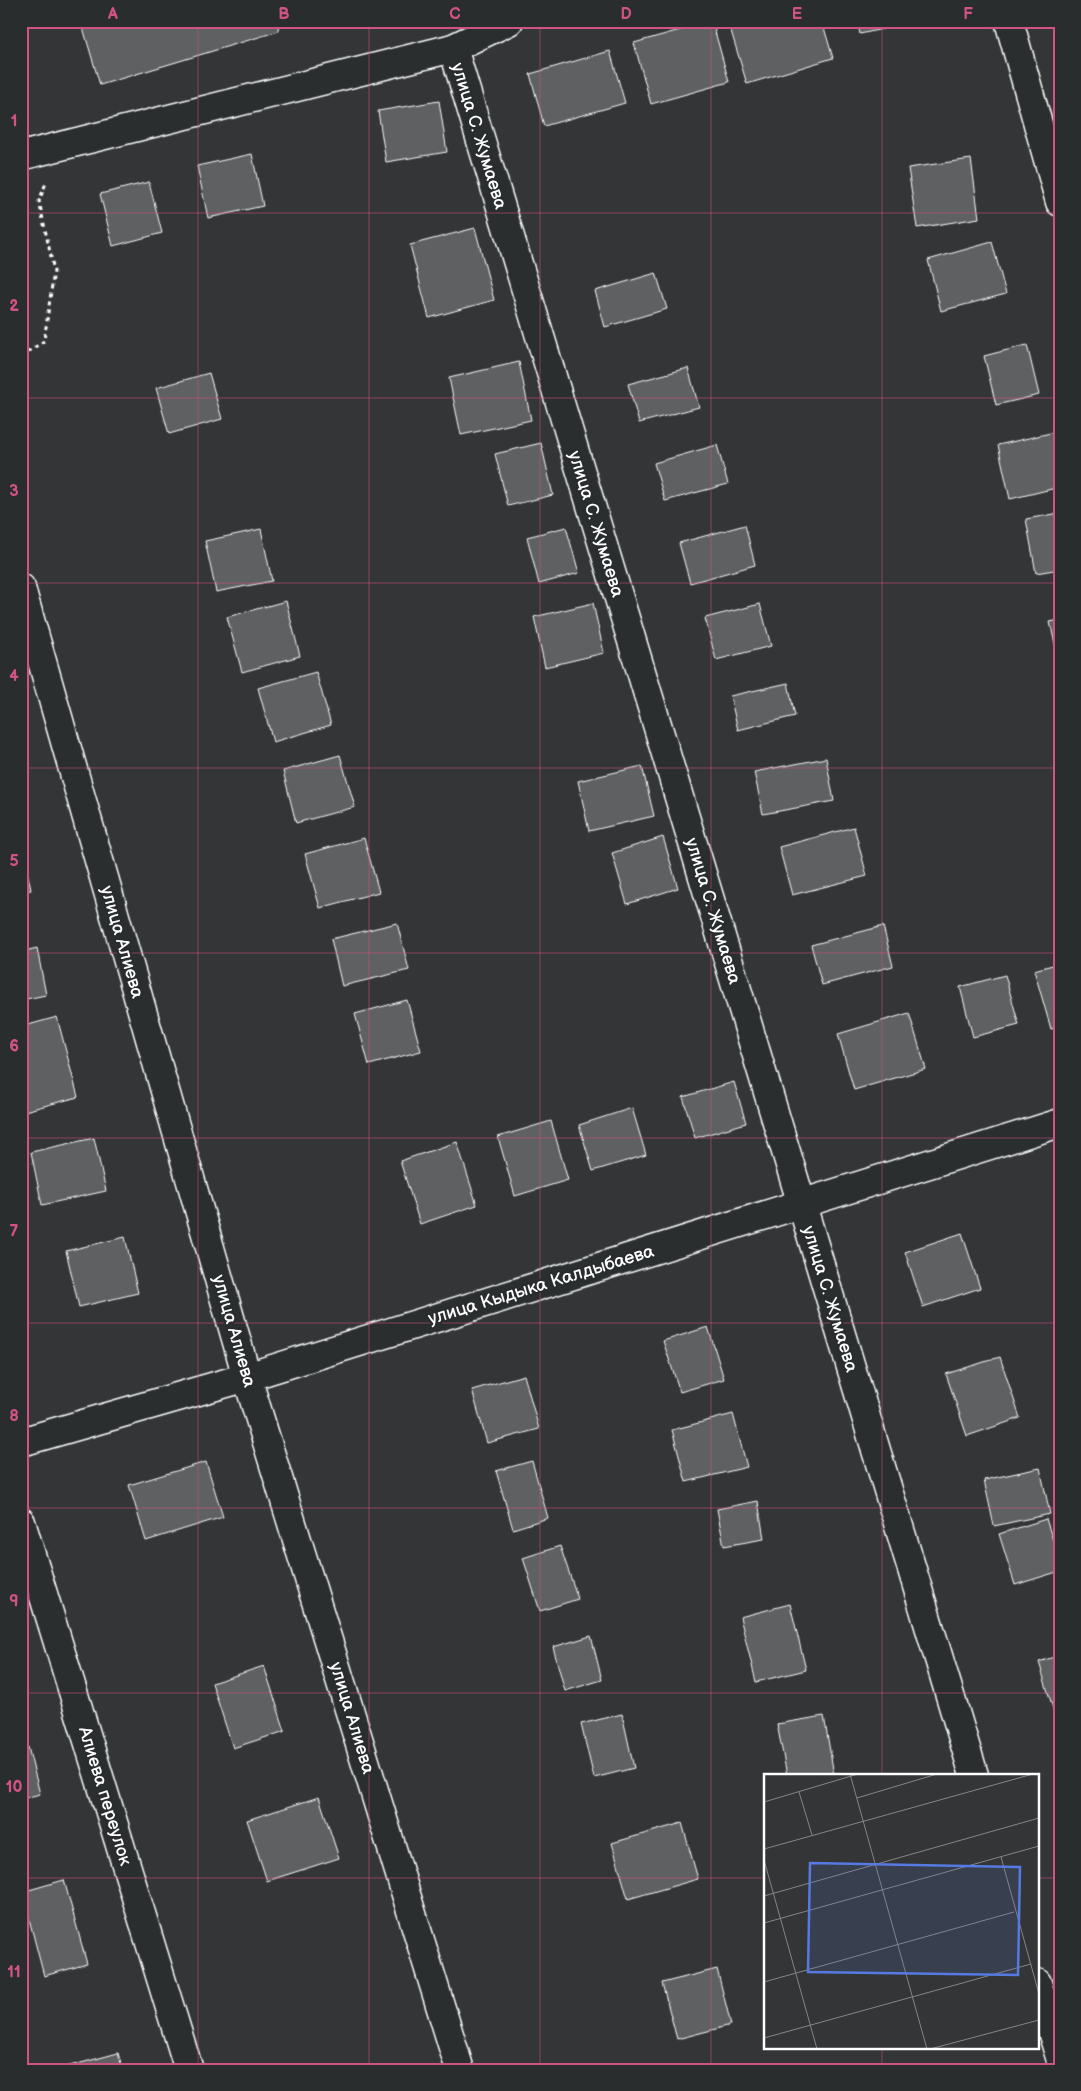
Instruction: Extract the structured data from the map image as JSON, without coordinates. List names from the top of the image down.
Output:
{
  "streets": {
    "street": [
      "улица С. Жумаева",
      "улица Алиева",
      "улица Кыдыка Калдыбаева",
      "Алиева переулок"
    ]
  },
  "crossings": [
    ["улица С. Жумаева", "улица Кыдыка Калдыбаева"],
    ["улица Алиева", "улица Кыдыка Калдыбаева"]
  ],
  "grid": {
    "columns": [
      "A",
      "B",
      "C",
      "D",
      "E",
      "F"
    ],
    "rows": [
      "1",
      "2",
      "3",
      "4",
      "5",
      "6",
      "7",
      "8",
      "9",
      "10",
      "11"
    ]
  }
}
